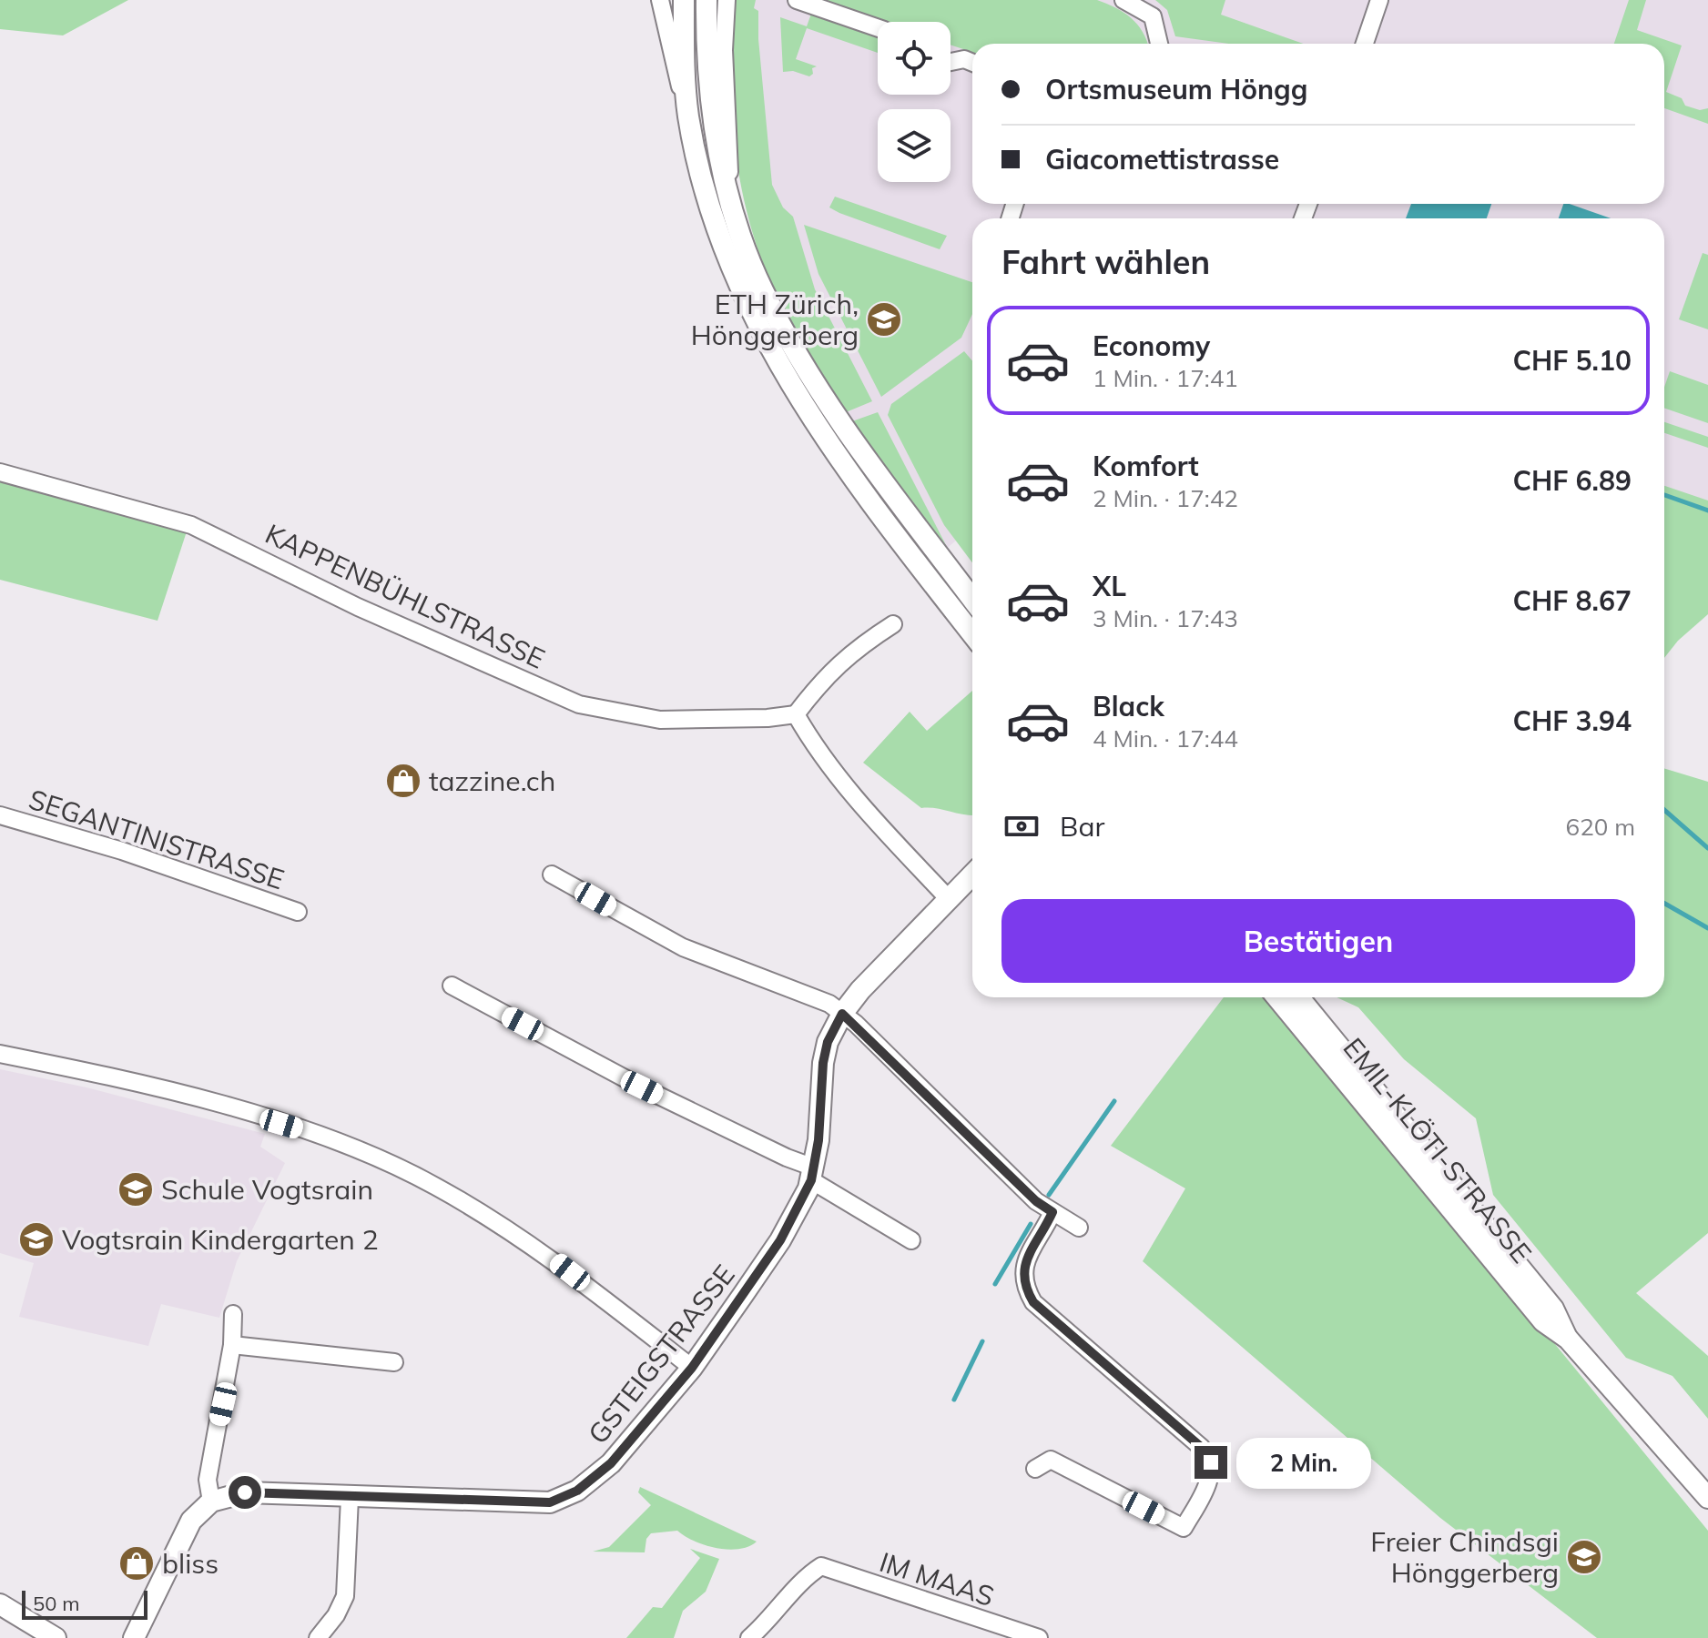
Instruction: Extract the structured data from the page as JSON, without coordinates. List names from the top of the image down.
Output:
{
  "streets": {
    "street": [
      "KAPPENBÜHLSTRASSE",
      "SEGANTINISTRASSE",
      "EMIL-KLÖTI-STRASSE",
      "GSTEIGSTRASSE",
      "IM MAAS"
    ]
  },
  "places": {
    "school or university": [
      "ETH Zürich, Hönggerberg",
      "Schule Vogtsrain",
      "Vogtsrain Kindergarten 2",
      "Freier Chindsgi Hönggerberg"
    ],
    "shop": ["tazzine.ch", "bliss"]
  },
  "scale_bar": "50 m",
  "page": {
    "banner": ["Ortsmuseum Höngg", "Giacomettistrasse"],
    "heading": "Fahrt wählen",
    "list": [
      {
        "name": "Economy",
        "note": "1 Min. · 17:41",
        "value": "CHF 5.10"
      },
      {
        "name": "Komfort",
        "note": "2 Min. · 17:42",
        "value": "CHF 6.89"
      },
      {
        "name": "XL",
        "note": "3 Min. · 17:43",
        "value": "CHF 8.67"
      },
      {
        "name": "Black",
        "note": "4 Min. · 17:44",
        "value": "CHF 3.94"
      }
    ],
    "pay": ["Bar", "620 m"],
    "buttons": "Bestätigen",
    "bubble": "2 Min.",
    "scale": "50 m"
  }
}
